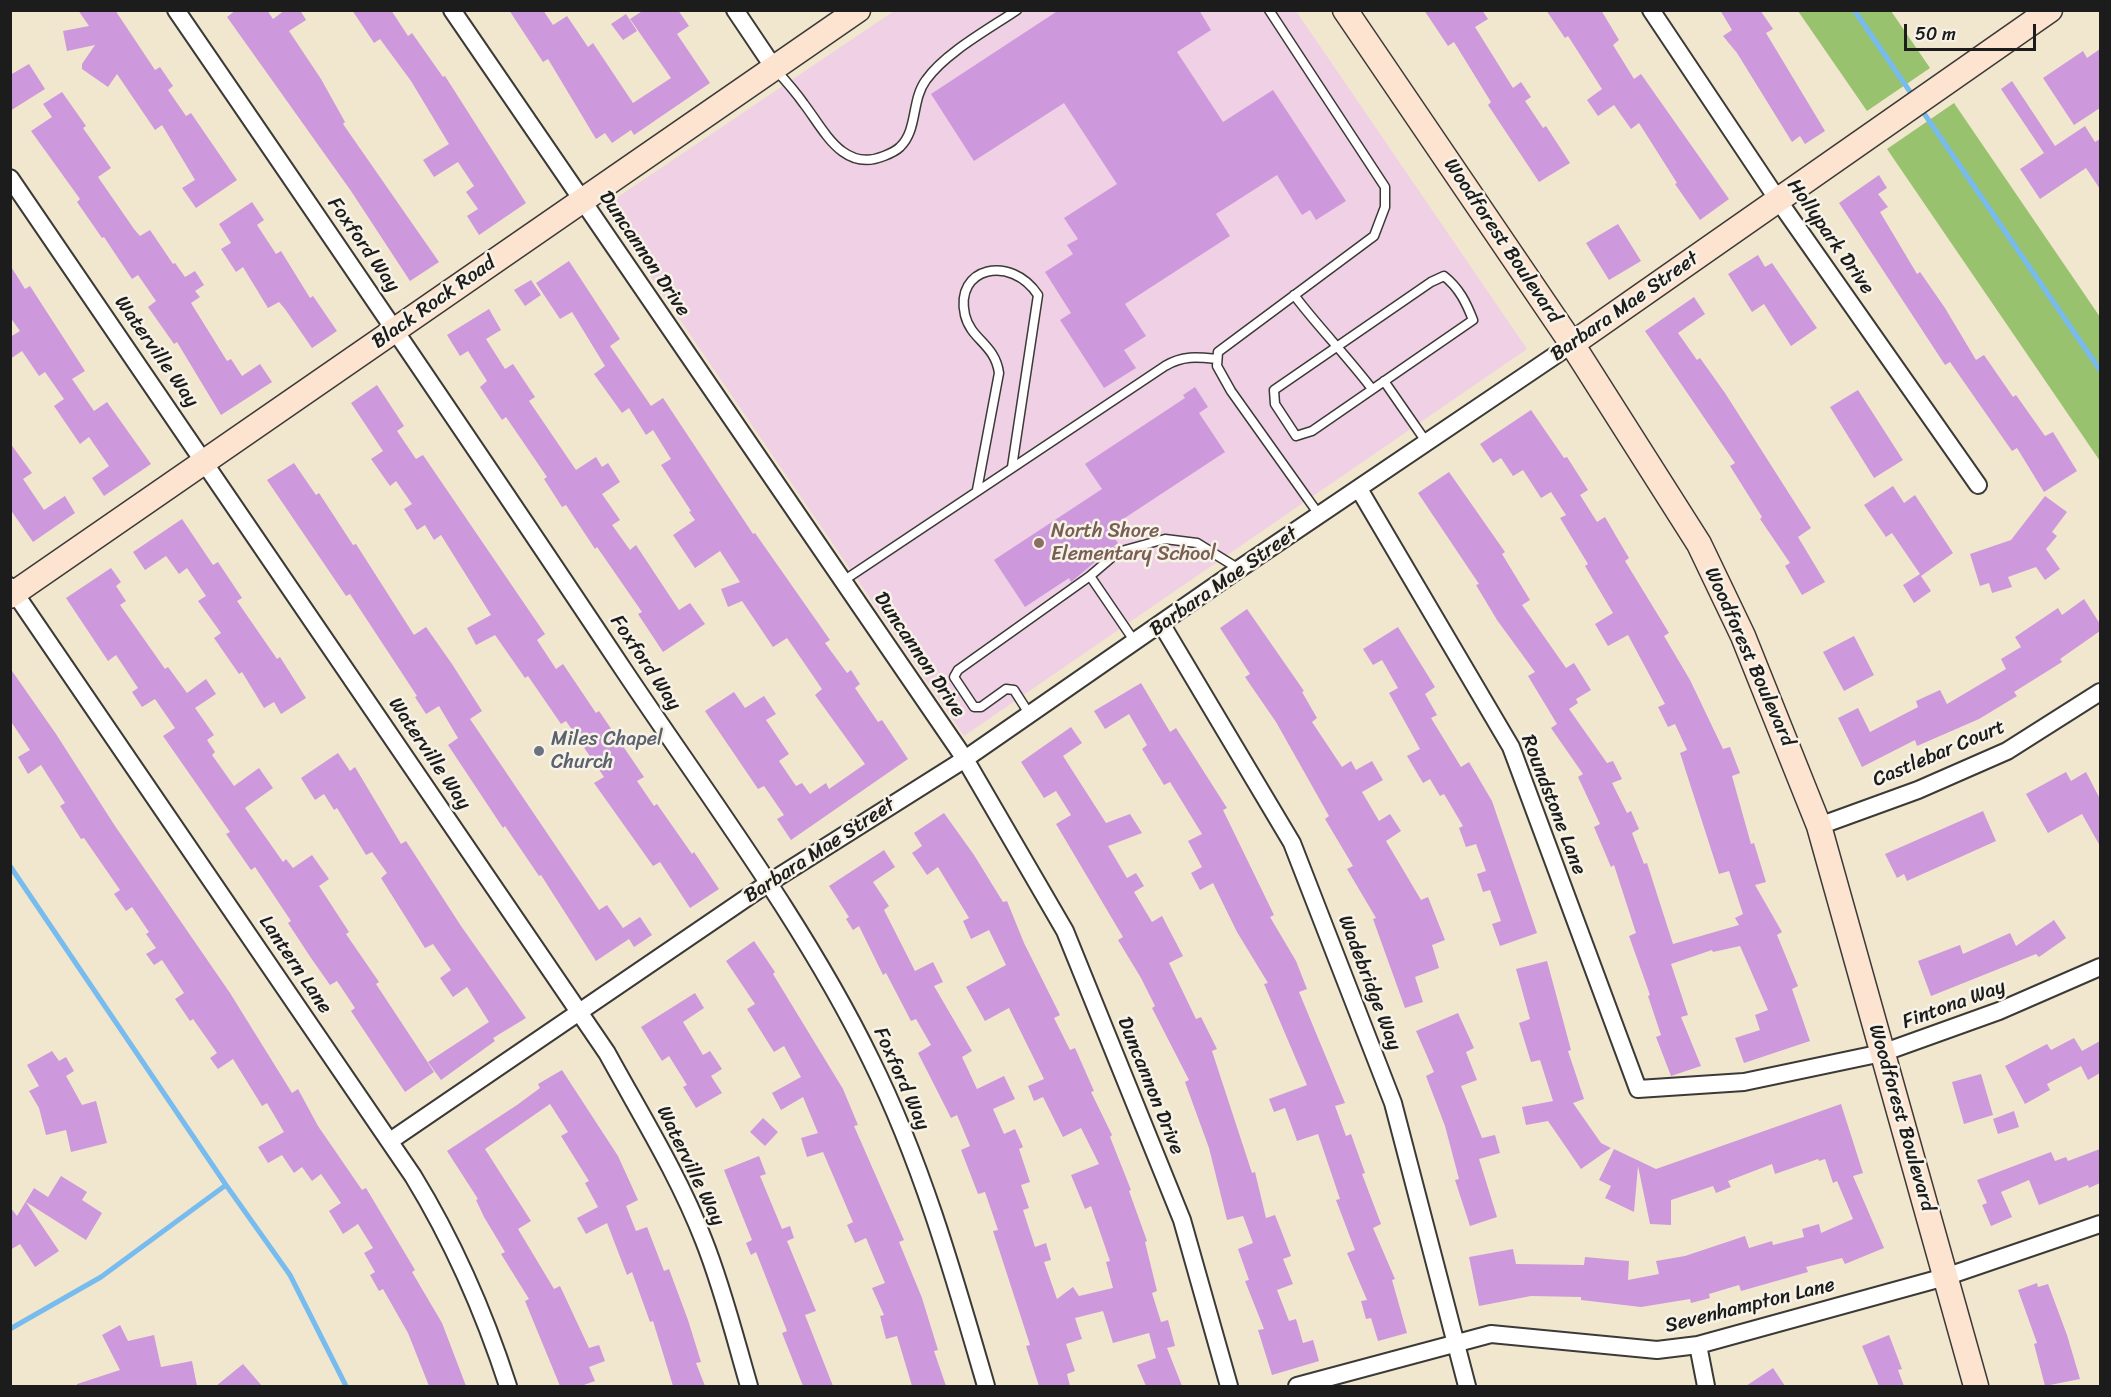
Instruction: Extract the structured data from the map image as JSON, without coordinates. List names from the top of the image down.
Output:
{
  "streets": {
    "street": [
      "Hollypark Drive",
      "Woodforest Boulevard",
      "Foxford Way",
      "Duncannon Drive",
      "Black Rock Road",
      "Barbara Mae Street",
      "Waterville Way",
      "Castlebar Court",
      "Roundstone Lane",
      "Lantern Lane",
      "Wadebridge Way",
      "Fintona Way",
      "Sevenhampton Lane"
    ]
  },
  "crossings": [
    ["Hollypark Drive", "Barbara Mae Street"],
    ["Woodforest Boulevard", "Barbara Mae Street"],
    ["Woodforest Boulevard", "Castlebar Court"],
    ["Woodforest Boulevard", "Fintona Way"],
    ["Woodforest Boulevard", "Sevenhampton Lane"],
    ["Foxford Way", "Black Rock Road"],
    ["Foxford Way", "Barbara Mae Street"],
    ["Duncannon Drive", "Black Rock Road"],
    ["Duncannon Drive", "Barbara Mae Street"],
    ["Black Rock Road", "Waterville Way"],
    ["Black Rock Road", "Lantern Lane"],
    ["Barbara Mae Street", "Waterville Way"],
    ["Barbara Mae Street", "Roundstone Lane"],
    ["Barbara Mae Street", "Lantern Lane"],
    ["Barbara Mae Street", "Wadebridge Way"],
    ["Roundstone Lane", "Fintona Way"],
    ["Wadebridge Way", "Sevenhampton Lane"]
  ],
  "places": ["North Shore Elementary School", "Miles Chapel Church"],
  "scale_bar": "50 m"
}
